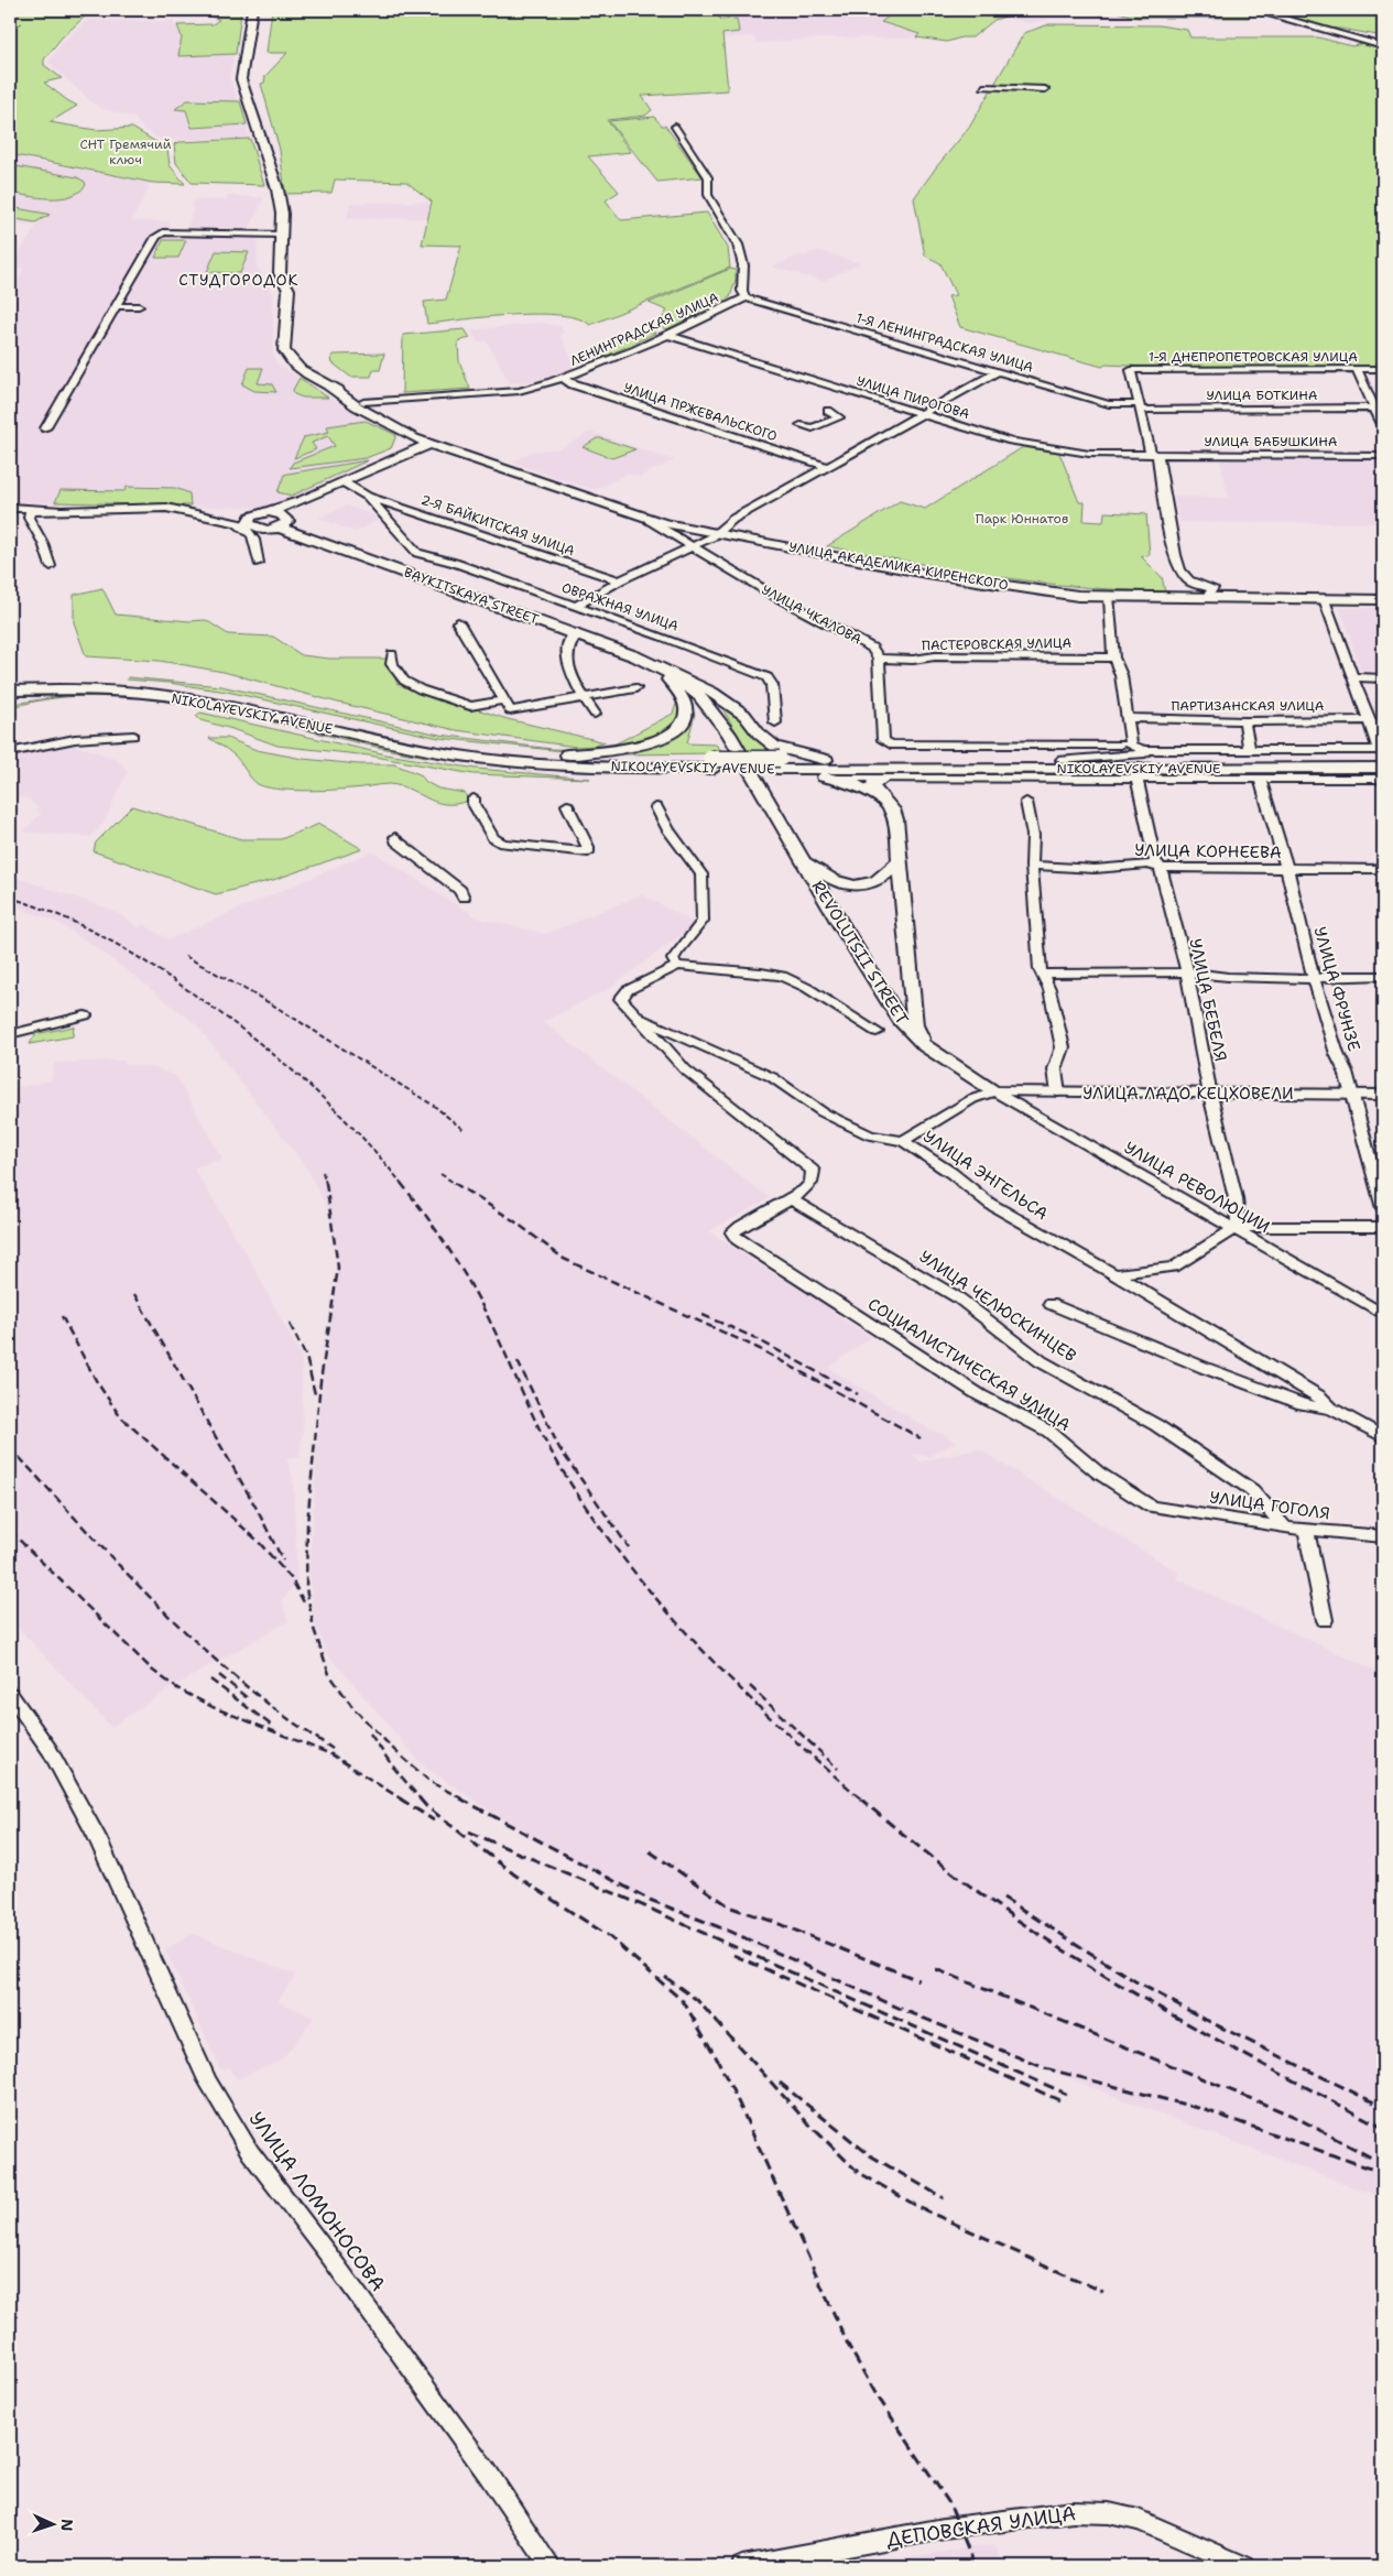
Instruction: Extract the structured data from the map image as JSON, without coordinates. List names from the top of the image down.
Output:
{
  "streets": {
    "main road": [
      "УЛИЦА АКАДЕМИКА КИРЕНСКОГО",
      "BAYKITSKAYA STREET",
      "NIKOLAYEVSKIY AVENUE",
      "REVOLUTSII STREET",
      "УЛИЦА ЛАДО КЕЦХОВЕЛИ"
    ],
    "street": [
      "ЛЕНИНГРАДСКАЯ УЛИЦА",
      "1-Я ЛЕНИНГРАДСКАЯ УЛИЦА",
      "1-Я ДНЕПРОПЕТРОВСКАЯ УЛИЦА",
      "УЛИЦА БОТКИНА",
      "УЛИЦА ПИРОГОВА",
      "УЛИЦА ПРЖЕВАЛЬСКОГО",
      "УЛИЦА БАБУШКИНА",
      "2-Я БАЙКИТСКАЯ УЛИЦА",
      "ОВРАЖНАЯ УЛИЦА",
      "УЛИЦА ЧКАЛОВА",
      "ПАСТЕРОВСКАЯ УЛИЦА",
      "ПАРТИЗАНСКАЯ УЛИЦА",
      "УЛИЦА КОРНЕЕВА",
      "УЛИЦА ФРУНЗЕ",
      "УЛИЦА БЕБЕЛЯ",
      "УЛИЦА ЭНГЕЛЬСА",
      "УЛИЦА РЕВОЛЮЦИИ",
      "УЛИЦА ЧЕЛЮСКИНЦЕВ",
      "СОЦИАЛИСТИЧЕСКАЯ УЛИЦА",
      "УЛИЦА ГОГОЛЯ",
      "УЛИЦА ЛОМОНОСОВА",
      "ДЕПОВСКАЯ УЛИЦА"
    ]
  },
  "crossings": [
    ["ЛЕНИНГРАДСКАЯ УЛИЦА", "1-Я ЛЕНИНГРАДСКАЯ УЛИЦА"],
    ["ЛЕНИНГРАДСКАЯ УЛИЦА", "УЛИЦА ПИРОГОВА"],
    ["ЛЕНИНГРАДСКАЯ УЛИЦА", "УЛИЦА ПРЖЕВАЛЬСКОГО"],
    ["ЛЕНИНГРАДСКАЯ УЛИЦА", "УЛИЦА АКАДЕМИКА КИРЕНСКОГО"],
    ["1-Я ЛЕНИНГРАДСКАЯ УЛИЦА", "1-Я ДНЕПРОПЕТРОВСКАЯ УЛИЦА"],
    ["1-Я ЛЕНИНГРАДСКАЯ УЛИЦА", "УЛИЦА БОТКИНА"],
    ["1-Я ДНЕПРОПЕТРОВСКАЯ УЛИЦА", "УЛИЦА БОТКИНА"],
    ["УЛИЦА ПИРОГОВА", "УЛИЦА БАБУШКИНА"],
    ["2-Я БАЙКИТСКАЯ УЛИЦА", "ОВРАЖНАЯ УЛИЦА"],
    ["УЛИЦА АКАДЕМИКА КИРЕНСКОГО", "УЛИЦА ЧКАЛОВА"],
    ["BAYKITSKAYA STREET", "REVOLUTSII STREET"],
    ["УЛИЦА ЧКАЛОВА", "ПАСТЕРОВСКАЯ УЛИЦА"],
    ["УЛИЦА КОРНЕЕВА", "УЛИЦА ФРУНЗЕ"],
    ["УЛИЦА КОРНЕЕВА", "УЛИЦА БЕБЕЛЯ"],
    ["REVOLUTSII STREET", "УЛИЦА ЛАДО КЕЦХОВЕЛИ"],
    ["REVOLUTSII STREET", "УЛИЦА РЕВОЛЮЦИИ"],
    ["УЛИЦА ФРУНЗЕ", "УЛИЦА ЛАДО КЕЦХОВЕЛИ"],
    ["УЛИЦА БЕБЕЛЯ", "УЛИЦА ЛАДО КЕЦХОВЕЛИ"],
    ["УЛИЦА БЕБЕЛЯ", "УЛИЦА РЕВОЛЮЦИИ"],
    ["УЛИЦА ЛАДО КЕЦХОВЕЛИ", "УЛИЦА РЕВОЛЮЦИИ"],
    ["УЛИЦА ЧЕЛЮСКИНЦЕВ", "СОЦИАЛИСТИЧЕСКАЯ УЛИЦА"],
    ["УЛИЦА ЧЕЛЮСКИНЦЕВ", "УЛИЦА ГОГОЛЯ"],
    ["СОЦИАЛИСТИЧЕСКАЯ УЛИЦА", "УЛИЦА ГОГОЛЯ"]
  ],
  "districts": ["СТУДГОРОДОК"],
  "parks": ["СНТ Гремячий ключ", "Парк Юннатов"],
  "north": "right"
}
